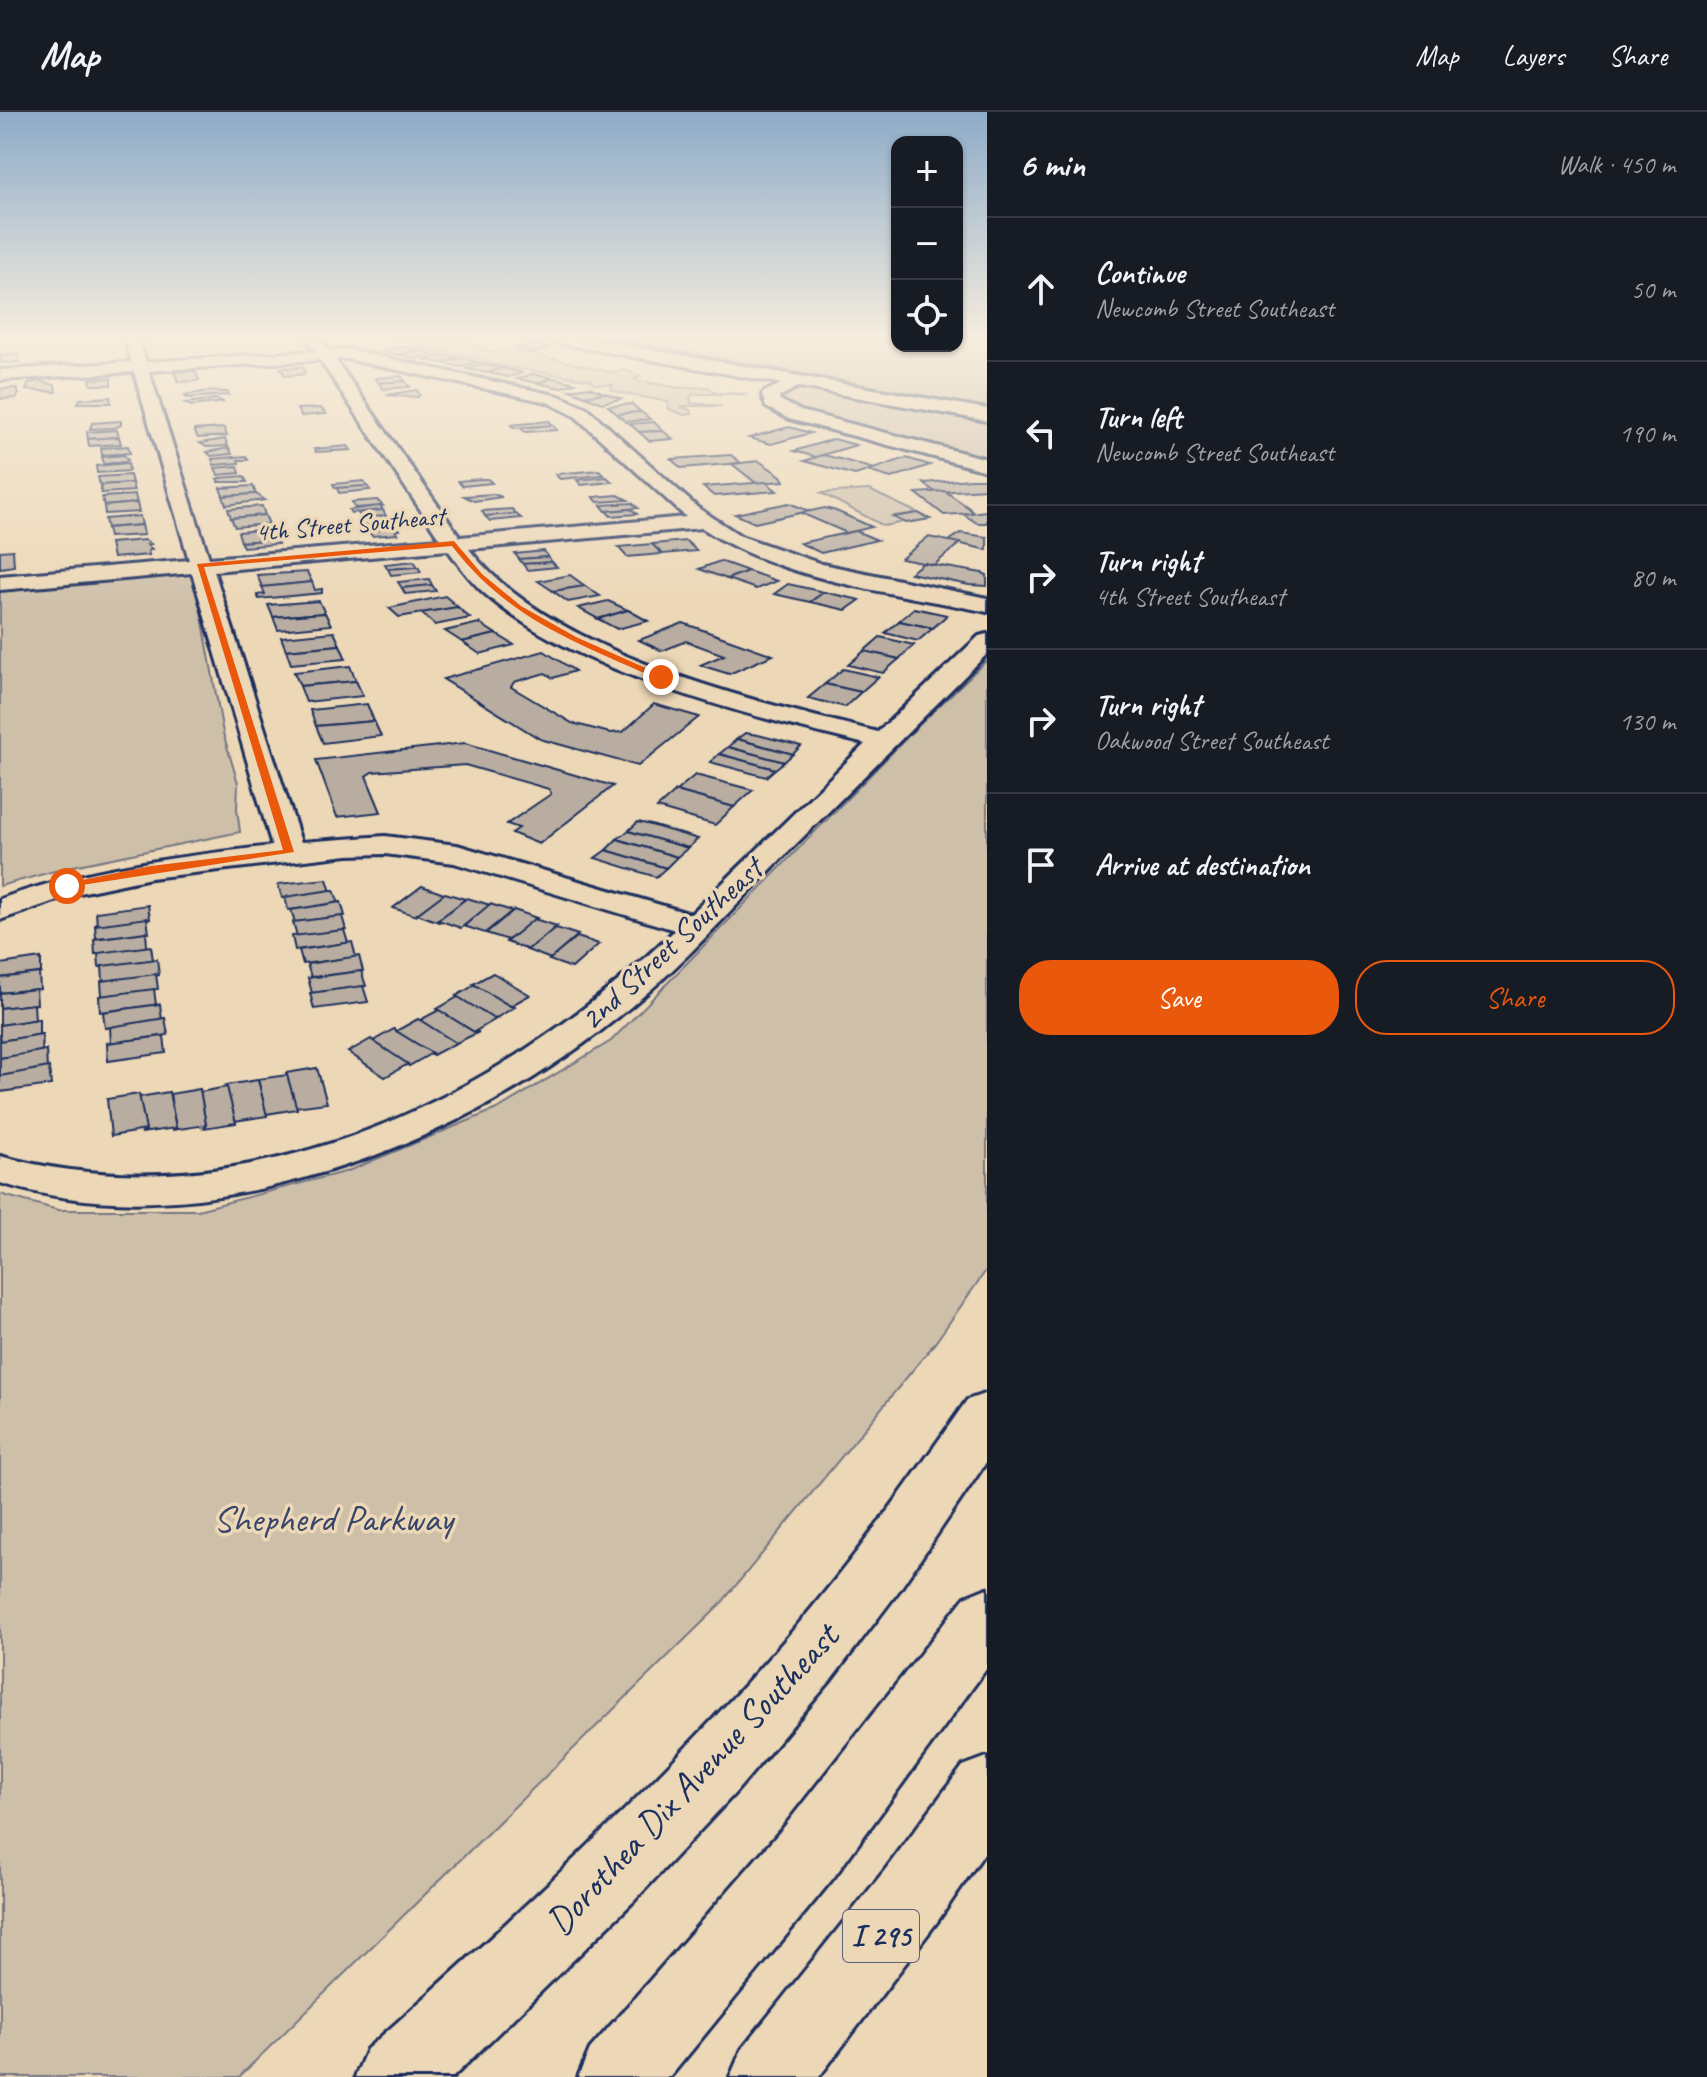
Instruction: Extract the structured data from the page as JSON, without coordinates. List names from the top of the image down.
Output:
{
  "streets": {
    "main road": ["Dorothea Dix Avenue Southeast", "I 295"],
    "street": ["4th Street Southeast", "2nd Street Southeast"]
  },
  "parks": ["Shepherd Parkway"],
  "page": {
    "header": "Map",
    "nav": ["Map", "Layers", "Share"],
    "heading": ["6 min", "Walk · 450 m"],
    "map_buttons": ["+", "−"],
    "list": [
      ["Continue", "Newcomb Street Southeast", "50 m"],
      ["Turn left", "Newcomb Street Southeast", "190 m"],
      ["Turn right", "4th Street Southeast", "80 m"],
      ["Turn right", "Oakwood Street Southeast", "130 m"],
      "Arrive at destination"
    ],
    "buttons": ["Save", "Share"]
  }
}
